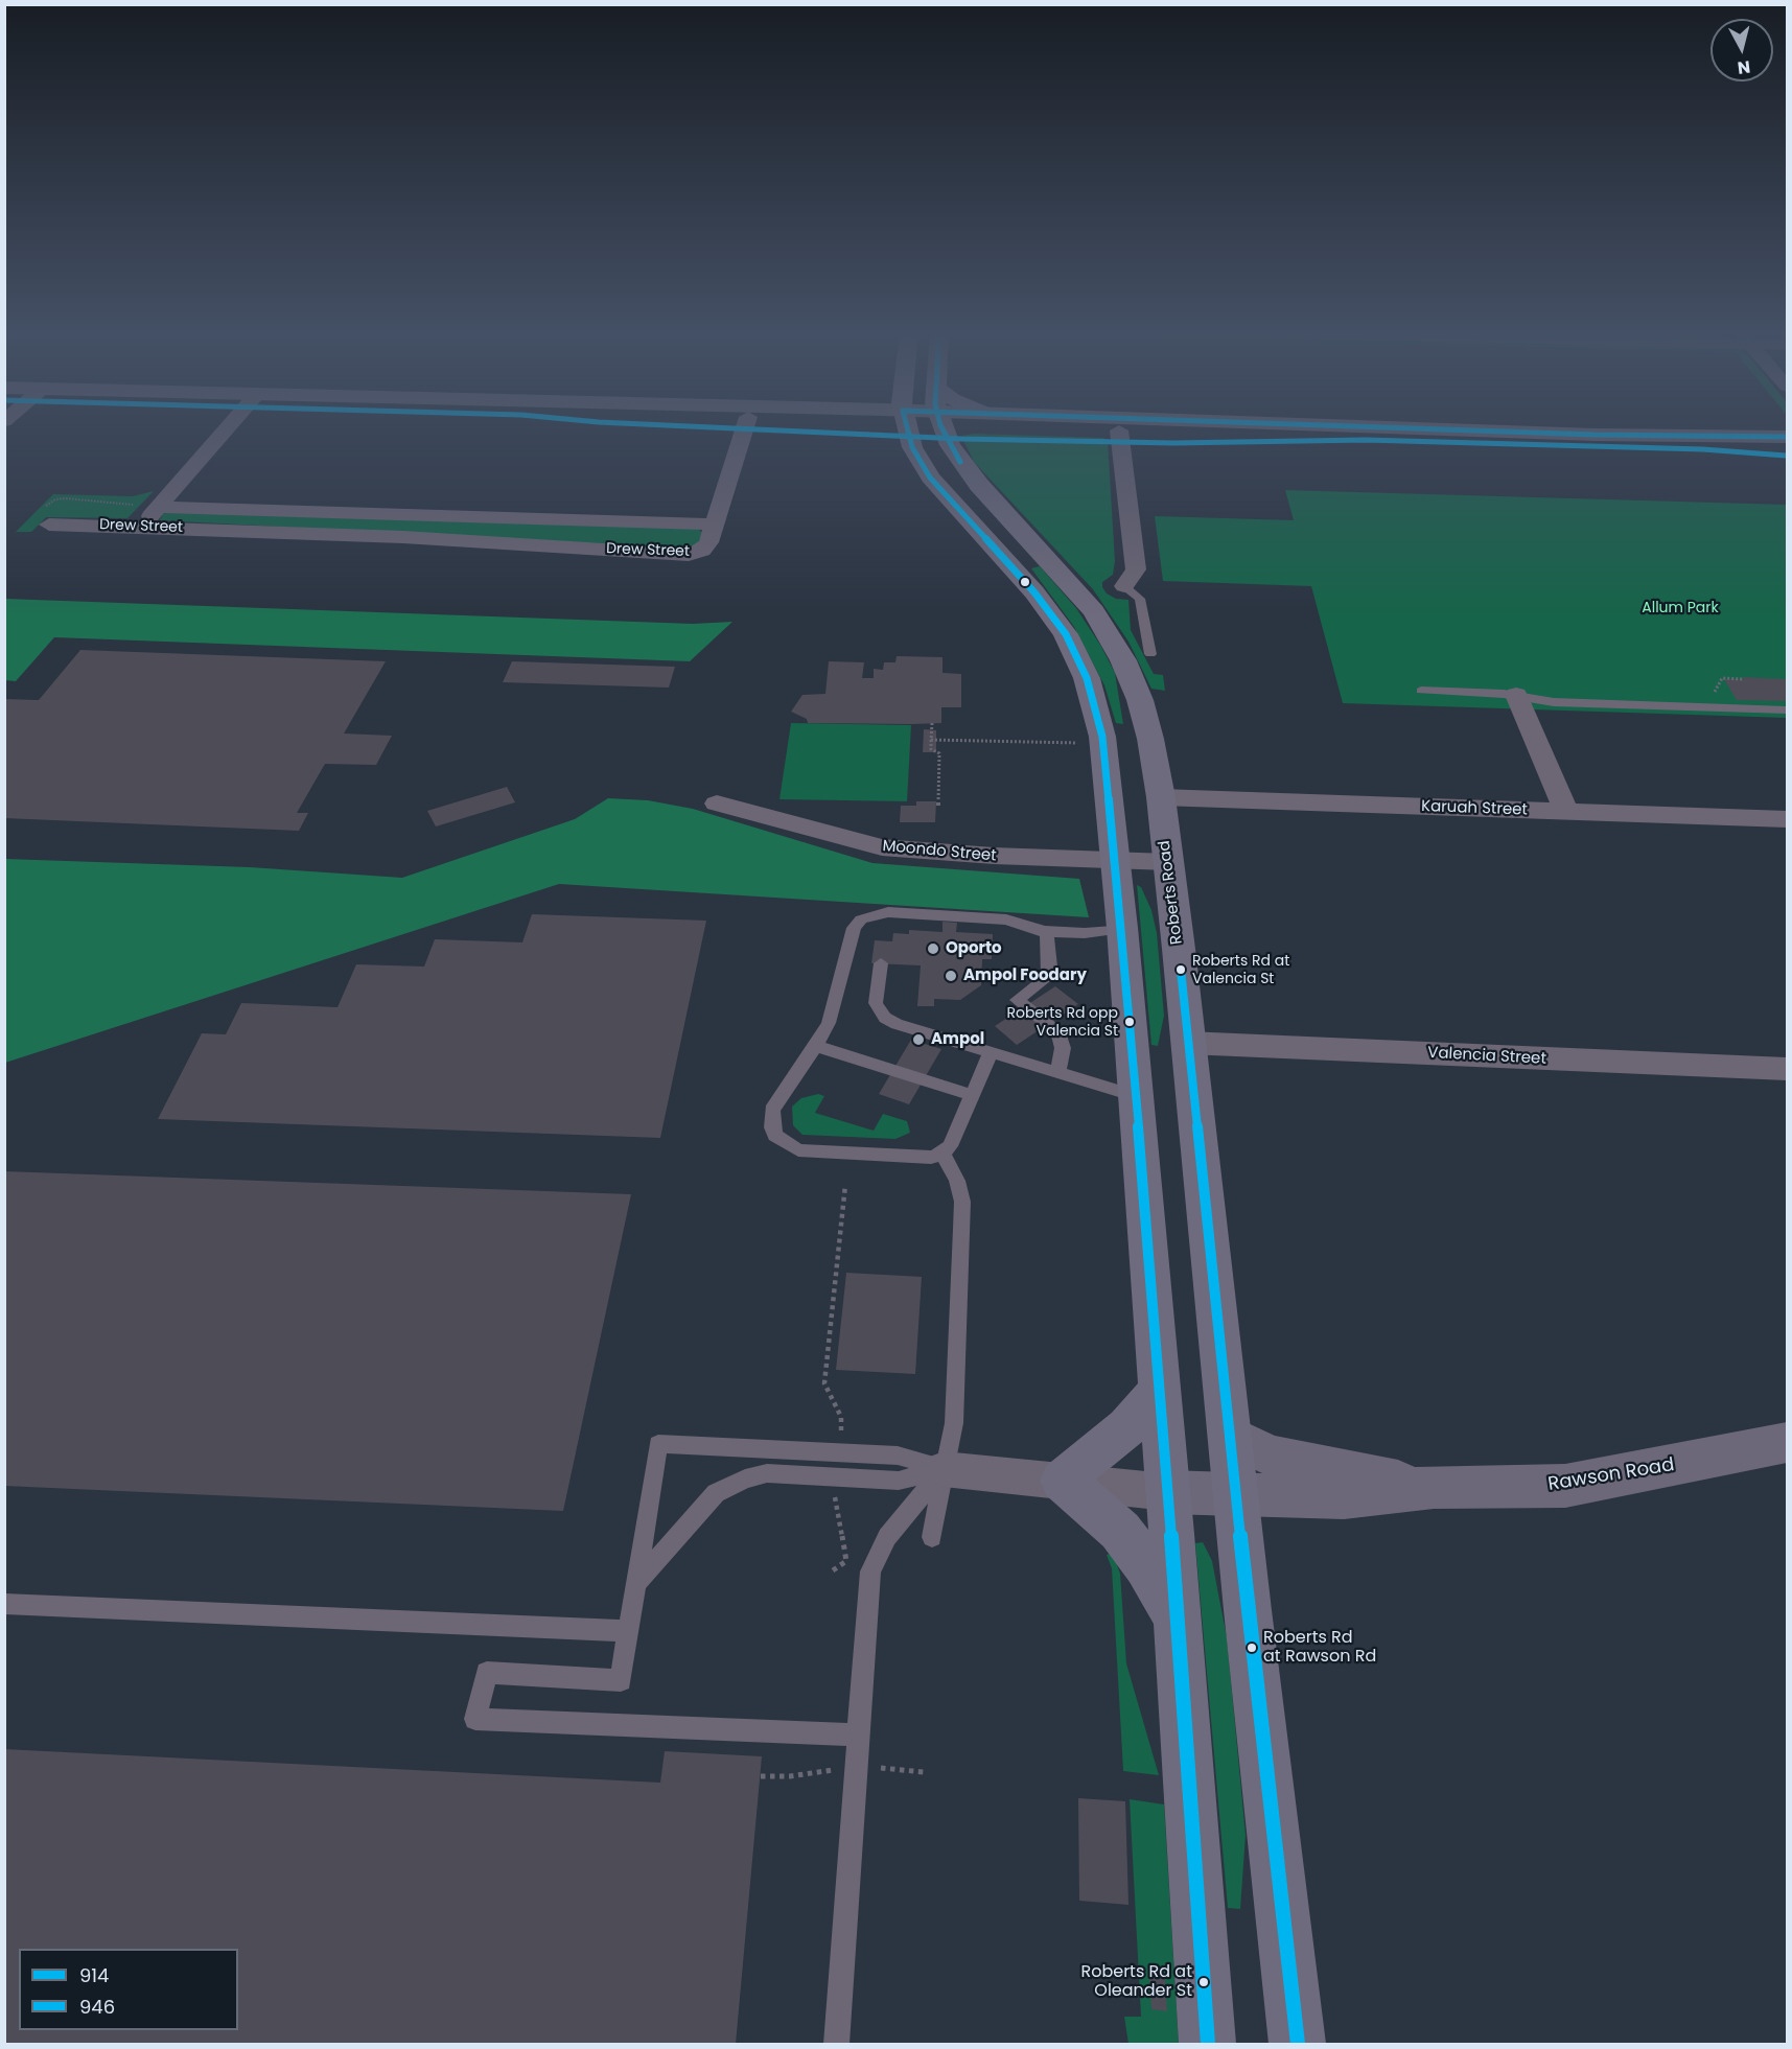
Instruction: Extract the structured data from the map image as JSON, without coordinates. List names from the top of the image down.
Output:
{
  "streets": {
    "highway": ["Roberts Road"],
    "main road": ["Rawson Road"],
    "street": [
      "Drew Street",
      "Karuah Street",
      "Moondo Street",
      "Valencia Street"
    ]
  },
  "crossings": [
    ["Karuah Street", "Roberts Road"],
    ["Moondo Street", "Roberts Road"],
    ["Roberts Road", "Valencia Street"],
    ["Roberts Road", "Rawson Road"]
  ],
  "parks": ["Allum Park"],
  "places": [
    "Oporto",
    "Roberts Rd at Valencia St",
    "Ampol Foodary",
    "Roberts Rd opp Valencia St",
    "Ampol",
    "Roberts Rd at Rawson Rd",
    "Roberts Rd at Oleander St"
  ],
  "lines": ["transit line 914", "transit line 946"],
  "legend": ["914", "946"],
  "north": "bottom"
}
